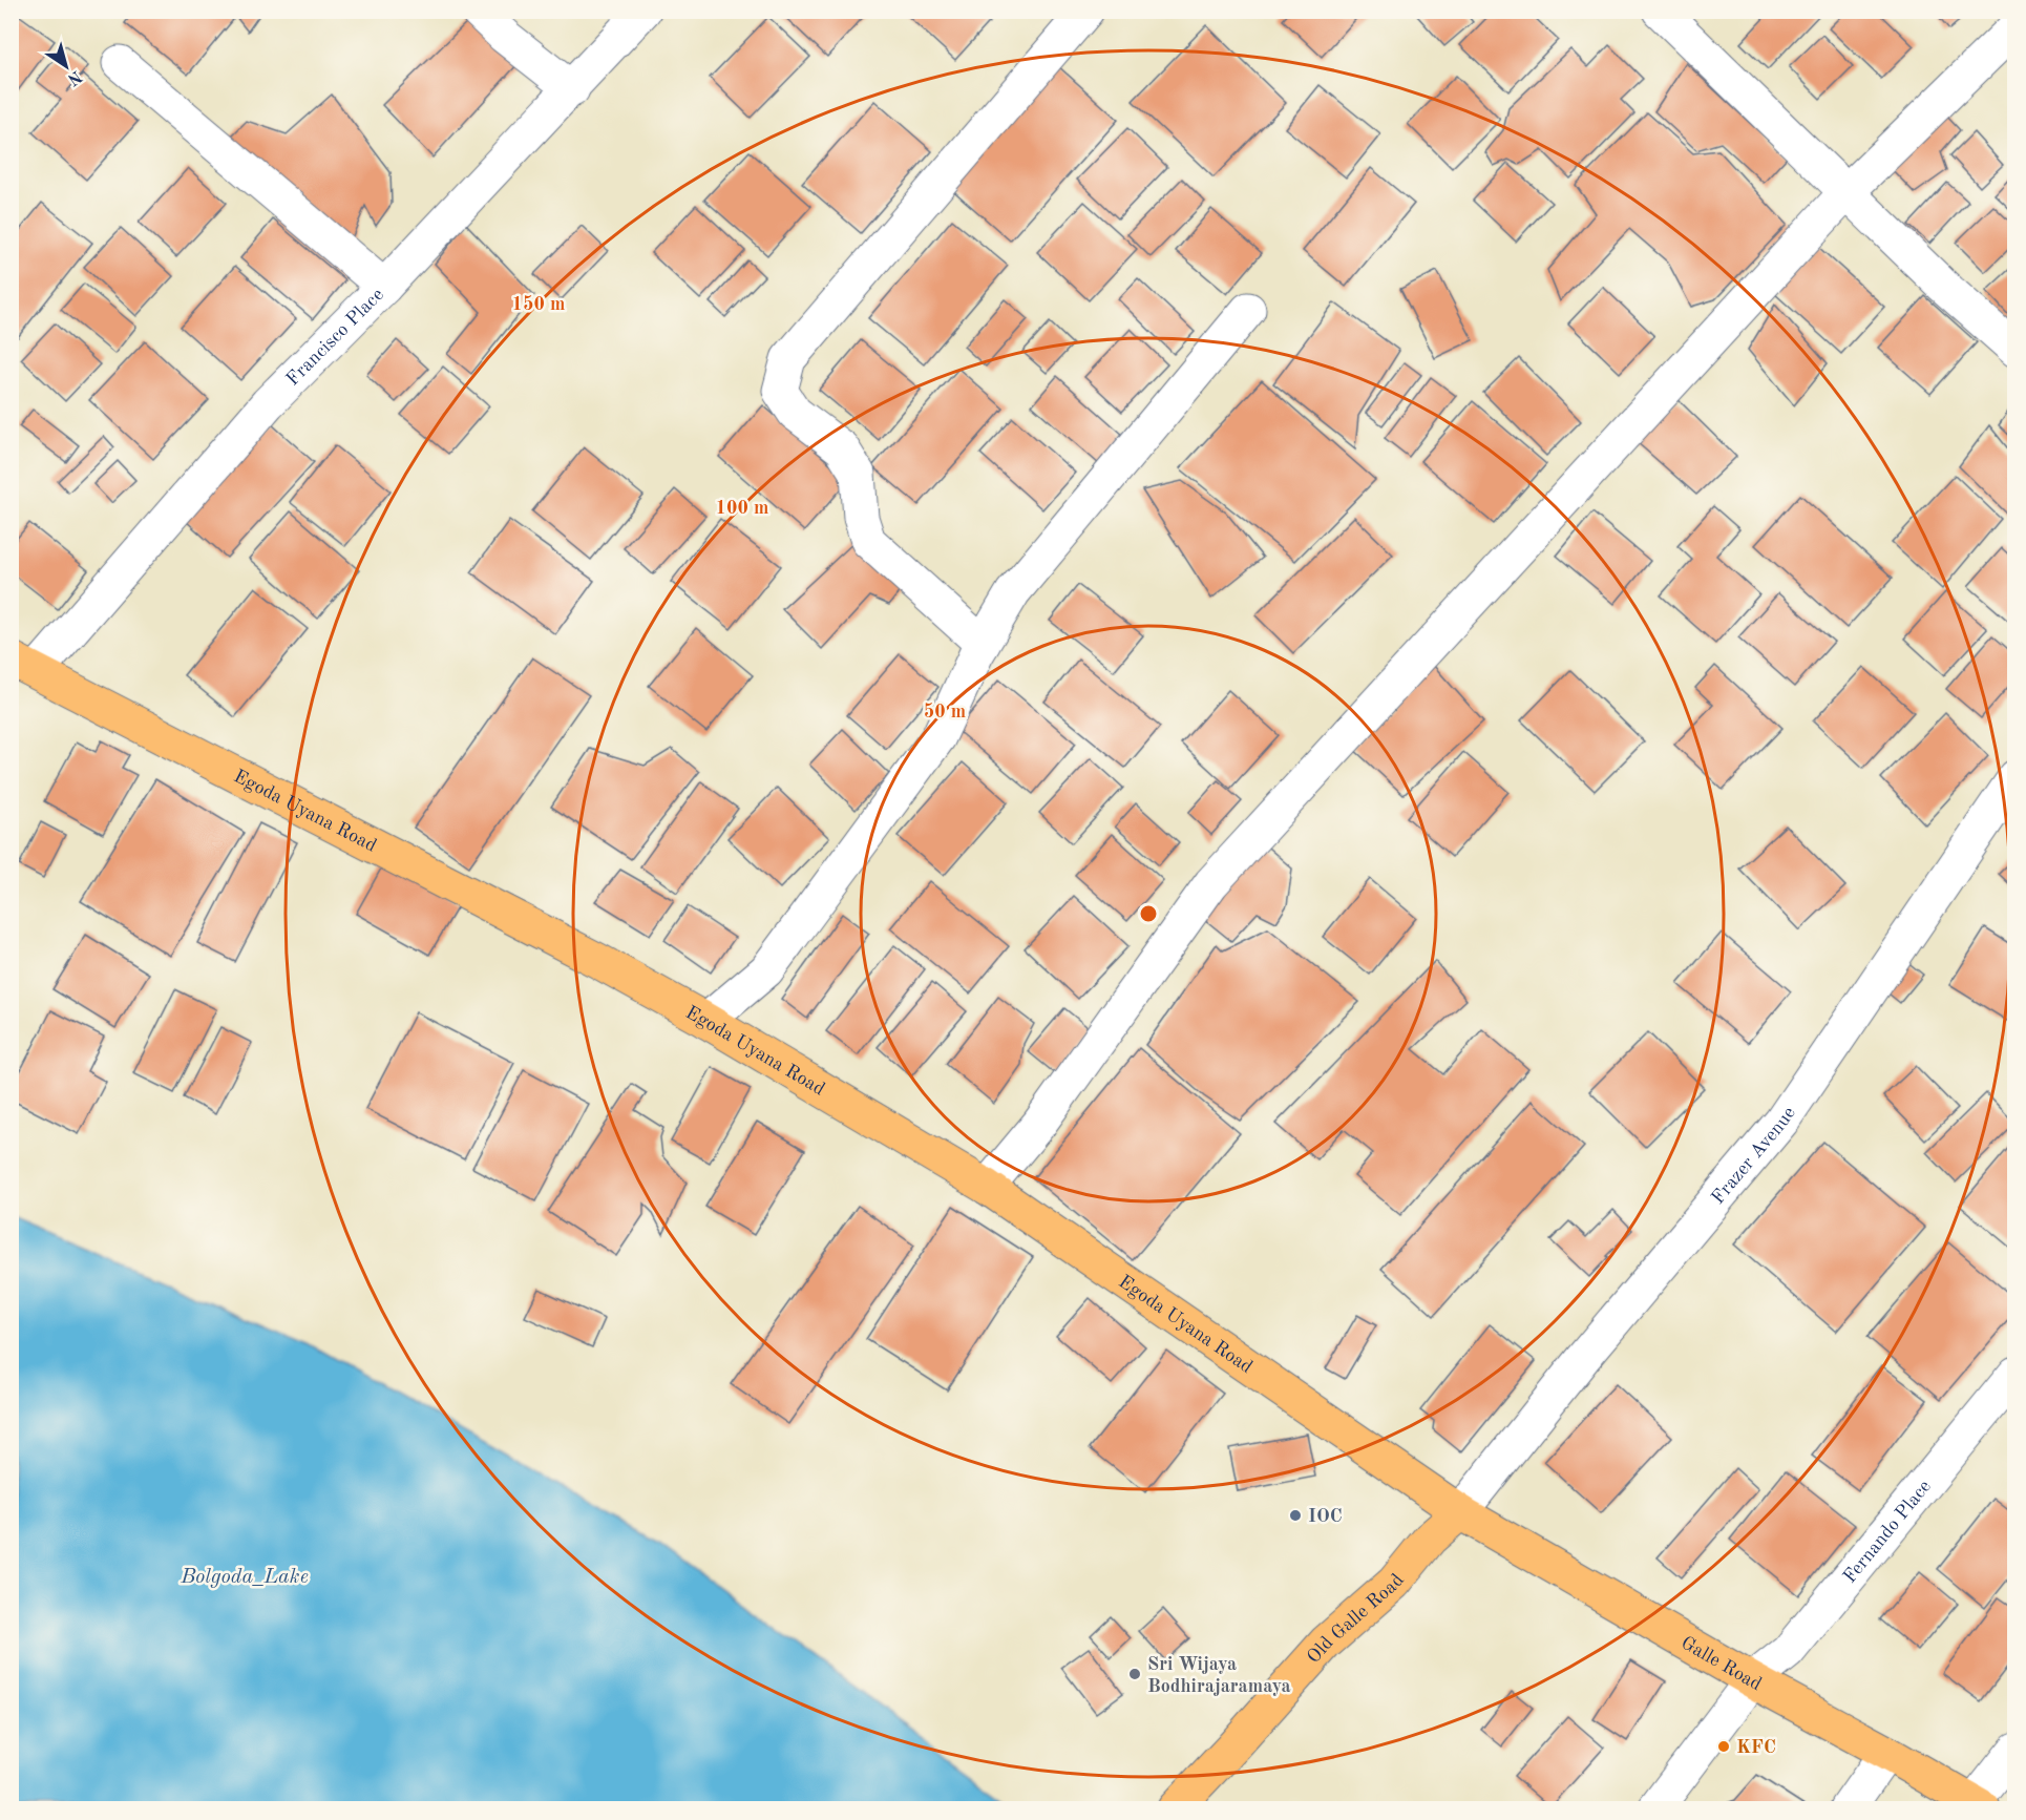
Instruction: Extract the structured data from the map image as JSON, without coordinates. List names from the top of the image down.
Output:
{
  "streets": {
    "main road": ["Egoda Uyana Road", "Old Galle Road", "Galle Road"],
    "street": ["Francisco Place", "Frazer Avenue", "Fernando Place"]
  },
  "crossings": [
    ["Francisco Place", "Egoda Uyana Road"],
    ["Egoda Uyana Road", "Frazer Avenue"],
    ["Egoda Uyana Road", "Old Galle Road"],
    ["Egoda Uyana Road", "Galle Road"],
    ["Frazer Avenue", "Old Galle Road"],
    ["Frazer Avenue", "Galle Road"],
    ["Fernando Place", "Galle Road"],
    ["Old Galle Road", "Galle Road"]
  ],
  "water": ["Bolgoda_Lake"],
  "places": ["IOC", "Sri Wijaya Bodhirajaramaya", "KFC"],
  "north": "bottom right",
  "rings": ["150 m", "100 m", "50 m"]
}
